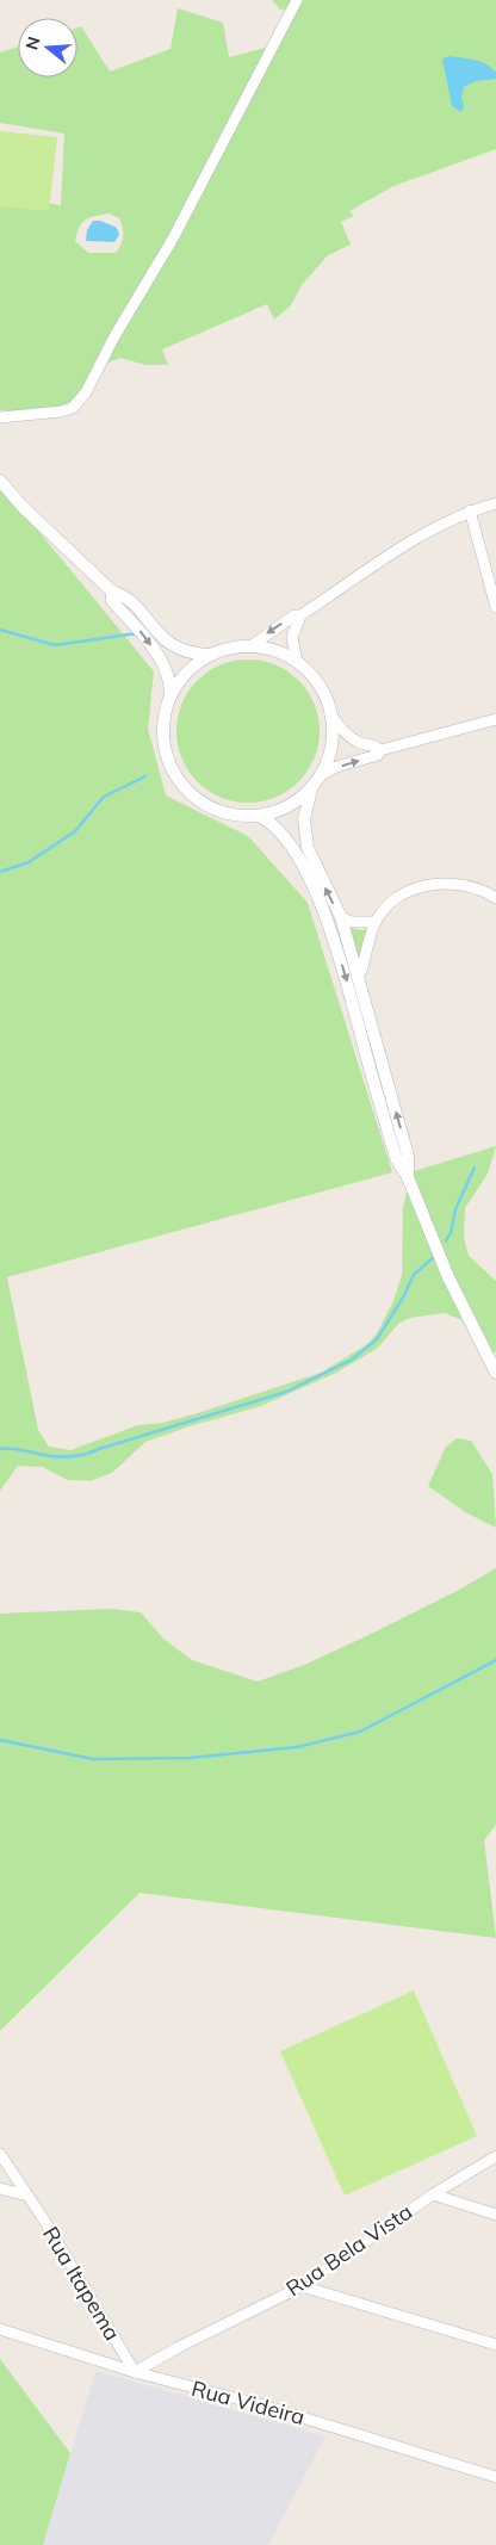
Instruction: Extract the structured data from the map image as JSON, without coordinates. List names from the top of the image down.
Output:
{
  "streets": {
    "street": ["Rua Bela Vista", "Rua Itapema", "Rua Videira"]
  },
  "crossings": [
    ["Rua Bela Vista", "Rua Itapema"],
    ["Rua Bela Vista", "Rua Videira"],
    ["Rua Itapema", "Rua Videira"]
  ],
  "north": "left"
}
